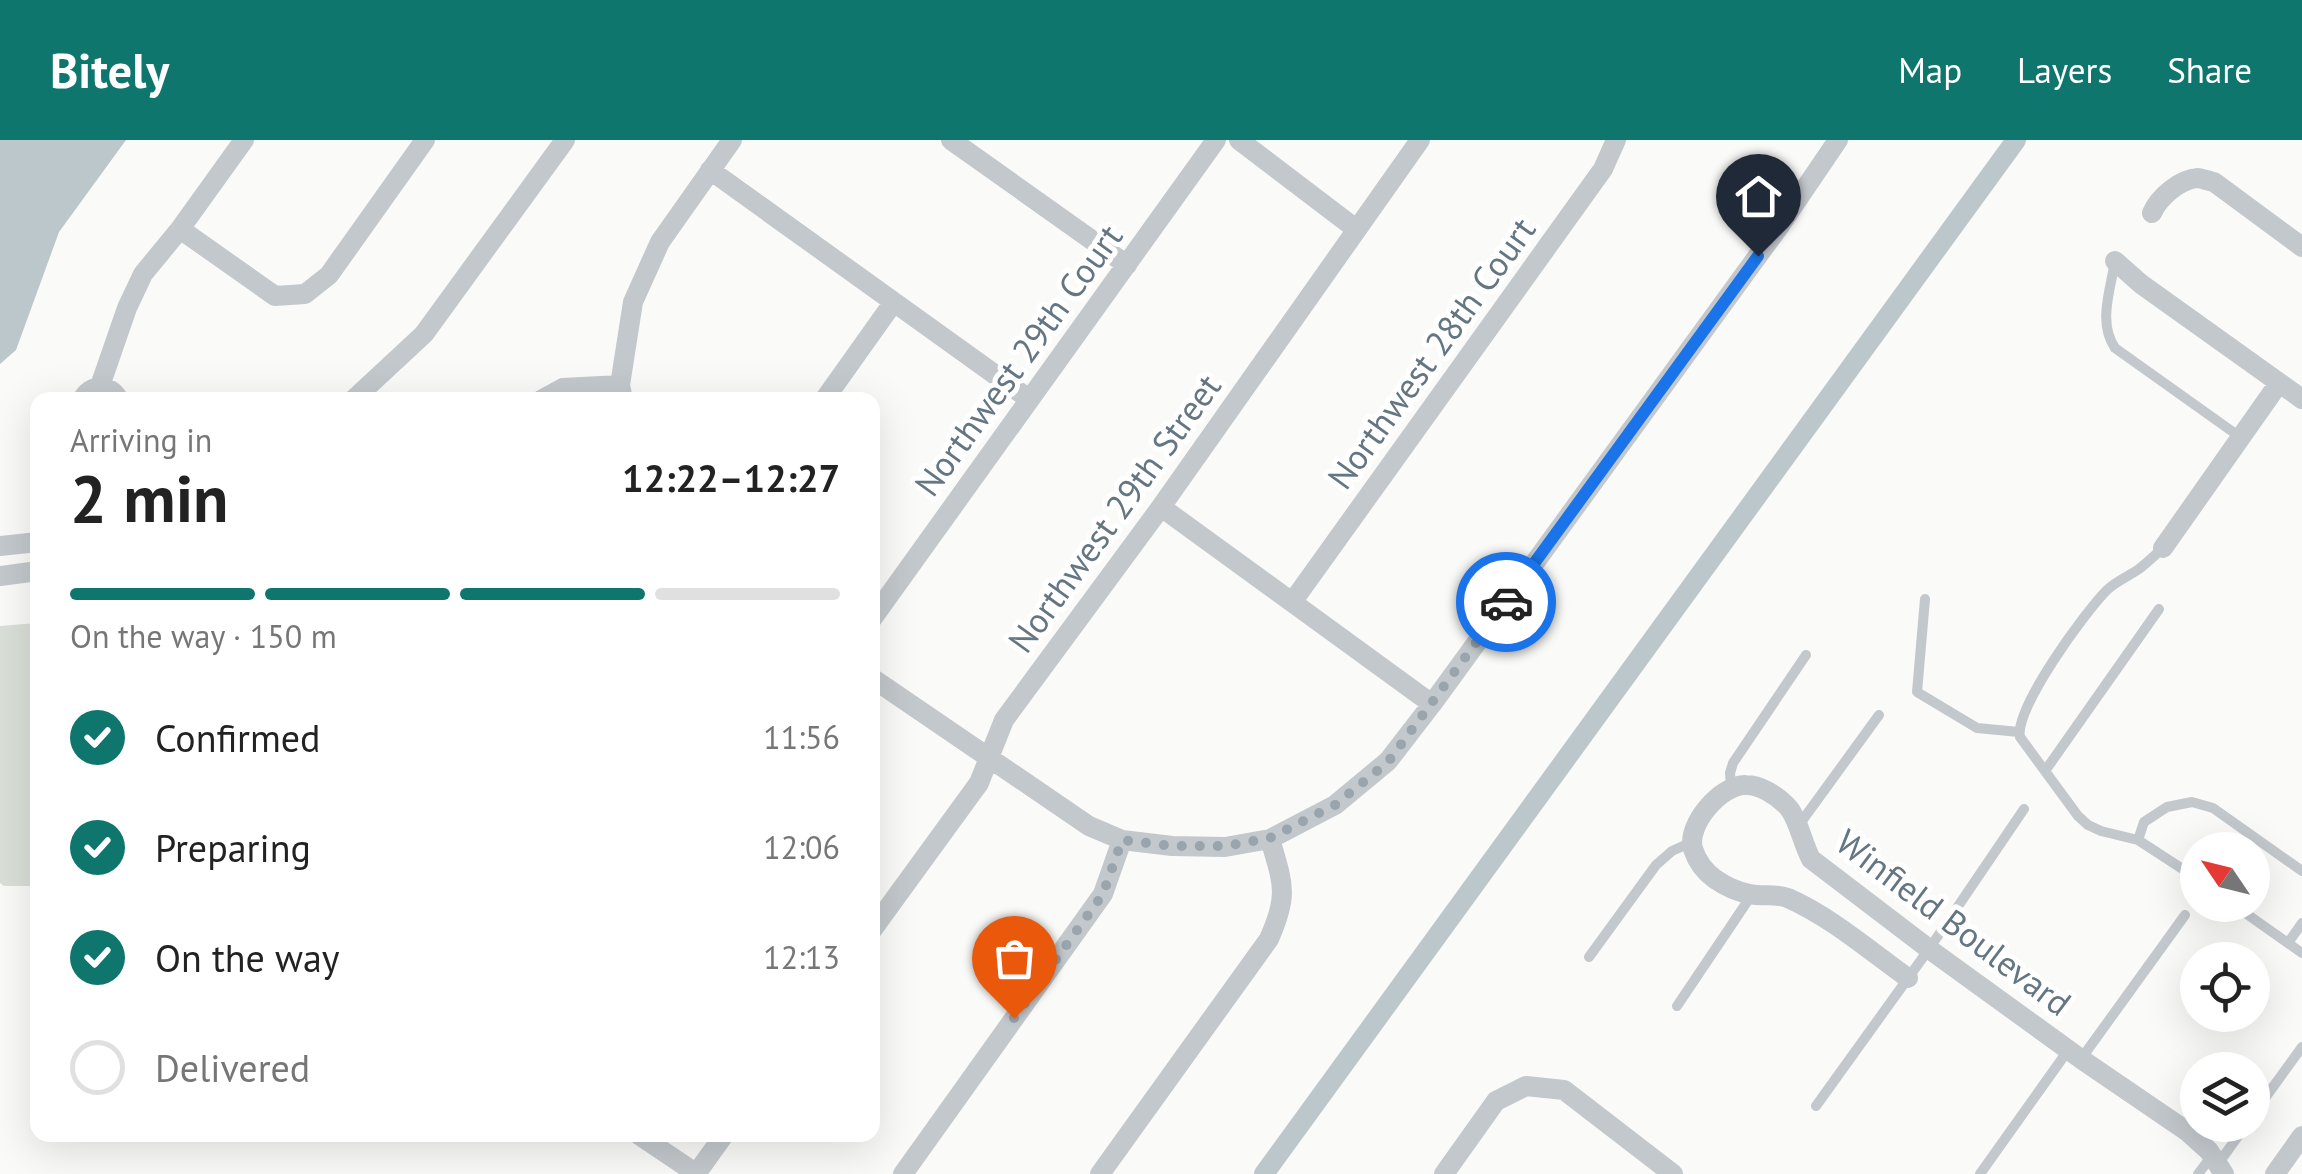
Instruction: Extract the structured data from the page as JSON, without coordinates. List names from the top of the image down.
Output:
{
  "streets": {
    "street": [
      "Northwest 28th Court",
      "Northwest 29th Court",
      "Northwest 29th Street",
      "Winfield Boulevard"
    ]
  },
  "north": "top left",
  "page": {
    "header": "Bitely",
    "nav": ["Map", "Layers", "Share"],
    "heading": ["2 min", "Arriving in", "12:22–12:27"],
    "bar": "On the way · 150 m",
    "list": [
      ["Confirmed", "11:56"],
      ["Preparing", "12:06"],
      ["On the way", "12:13"],
      "Delivered"
    ]
  }
}
